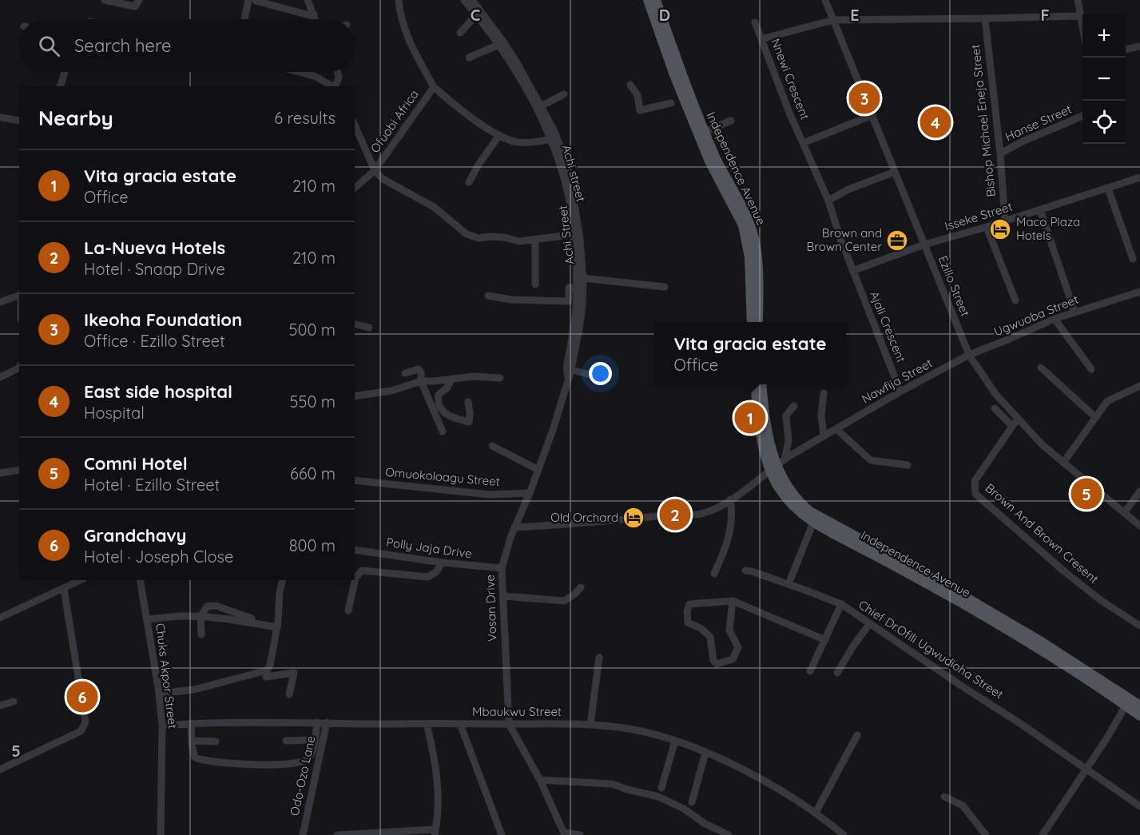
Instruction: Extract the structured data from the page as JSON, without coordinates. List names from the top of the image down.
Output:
{
  "streets": {
    "main road": ["Independence Avenue"],
    "street": [
      "Nnewi Crescent",
      "Bishop Michael Eneja Street",
      "Ofuobi Africa",
      "Hanse Street",
      "Achi street",
      "Isseke Street",
      "Achi Street",
      "Ezillo Street",
      "Ugwuoba Street",
      "Ajali Crescent",
      "Nawfija Street",
      "Omuokoloagu Street",
      "Brown And Brown Cresent",
      "Polly Jaja Drive",
      "Vosan Drive",
      "Chief Dr.Ofili Ugwudioha Street",
      "Chuks Akpor Street",
      "Mbaukwu Street",
      "Odo-Ozo Lane"
    ]
  },
  "crossings": [
    ["Nnewi Crescent", "Ajali Crescent"],
    ["Bishop Michael Eneja Street", "Hanse Street"],
    ["Bishop Michael Eneja Street", "Isseke Street"],
    ["Independence Avenue", "Nawfija Street"],
    ["Achi street", "Achi Street"],
    ["Achi street", "Vosan Drive"],
    ["Isseke Street", "Ezillo Street"],
    ["Isseke Street", "Ajali Crescent"],
    ["Achi Street", "Vosan Drive"],
    ["Ezillo Street", "Ugwuoba Street"],
    ["Ezillo Street", "Nawfija Street"],
    ["Ezillo Street", "Brown And Brown Cresent"],
    ["Ugwuoba Street", "Nawfija Street"],
    ["Ajali Crescent", "Nawfija Street"],
    ["Nawfija Street", "Vosan Drive"],
    ["Omuokoloagu Street", "Vosan Drive"],
    ["Polly Jaja Drive", "Vosan Drive"],
    ["Vosan Drive", "Mbaukwu Street"],
    ["Chuks Akpor Street", "Mbaukwu Street"],
    ["Mbaukwu Street", "Odo-Ozo Lane"]
  ],
  "places": {
    "hotel": ["Maco Plaza Hotels", "Old Orchard"],
    "office": ["Brown and Brown Center"]
  },
  "page": {
    "map_buttons": ["+", "−"],
    "search": "Search here",
    "pins": [
      "3",
      "4",
      "1",
      "5",
      "2",
      "6"
    ],
    "heading": ["Nearby", "6 results"],
    "list": [
      {
        "mark": "1",
        "name": "Vita gracia estate",
        "note": "Office",
        "value": "210 m"
      },
      {
        "mark": "2",
        "name": "La-Nueva Hotels",
        "note": "Hotel · Snaap Drive",
        "value": "210 m"
      },
      {
        "mark": "3",
        "name": "Ikeoha Foundation",
        "note": "Office · Ezillo Street",
        "value": "500 m"
      },
      {
        "mark": "4",
        "name": "East side hospital",
        "note": "Hospital",
        "value": "550 m"
      },
      {
        "mark": "5",
        "name": "Comni Hotel",
        "note": "Hotel · Ezillo Street",
        "value": "660 m"
      },
      {
        "mark": "6",
        "name": "Grandchavy",
        "note": "Hotel · Joseph Close",
        "value": "800 m"
      }
    ],
    "popup": ["Vita gracia estate", "Office"]
  },
  "grid": {
    "columns": [
      "C",
      "D",
      "E",
      "F"
    ],
    "rows": ["5"]
  }
}
